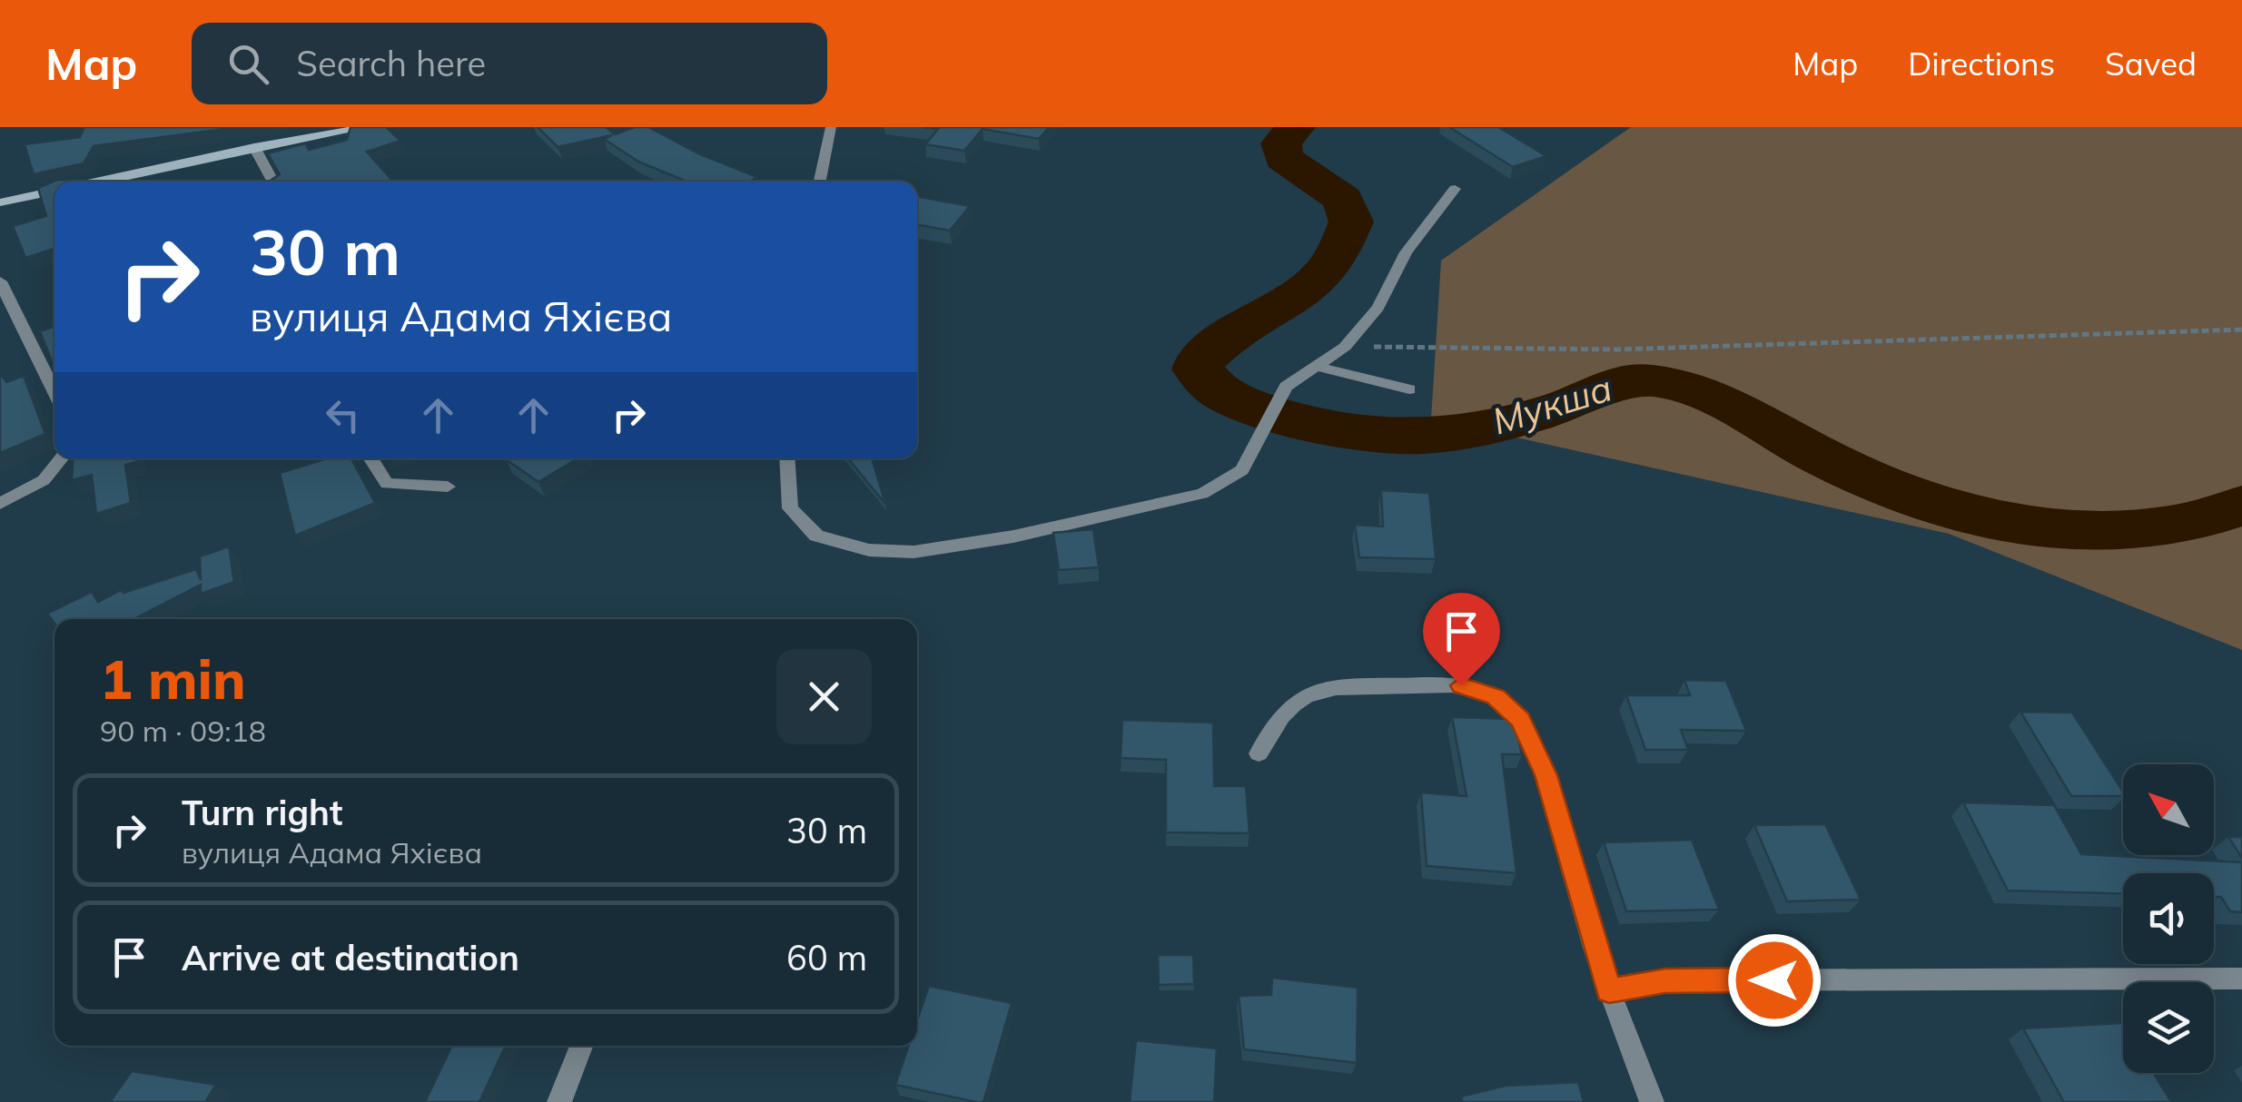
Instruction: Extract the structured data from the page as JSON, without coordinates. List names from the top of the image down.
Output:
{
  "water": ["Мукша"],
  "north": "top left",
  "page": {
    "header": "Map",
    "search": "Search here",
    "nav": ["Map", "Directions", "Saved"],
    "turn": ["30 m", "вулиця Адама Яхієва"],
    "heading": ["1 min", "90 m · 09:18"],
    "list": [
      {
        "name": "Turn right",
        "note": "вулиця Адама Яхієва",
        "value": "30 m"
      },
      {
        "name": "Arrive at destination",
        "value": "60 m"
      }
    ]
  }
}
